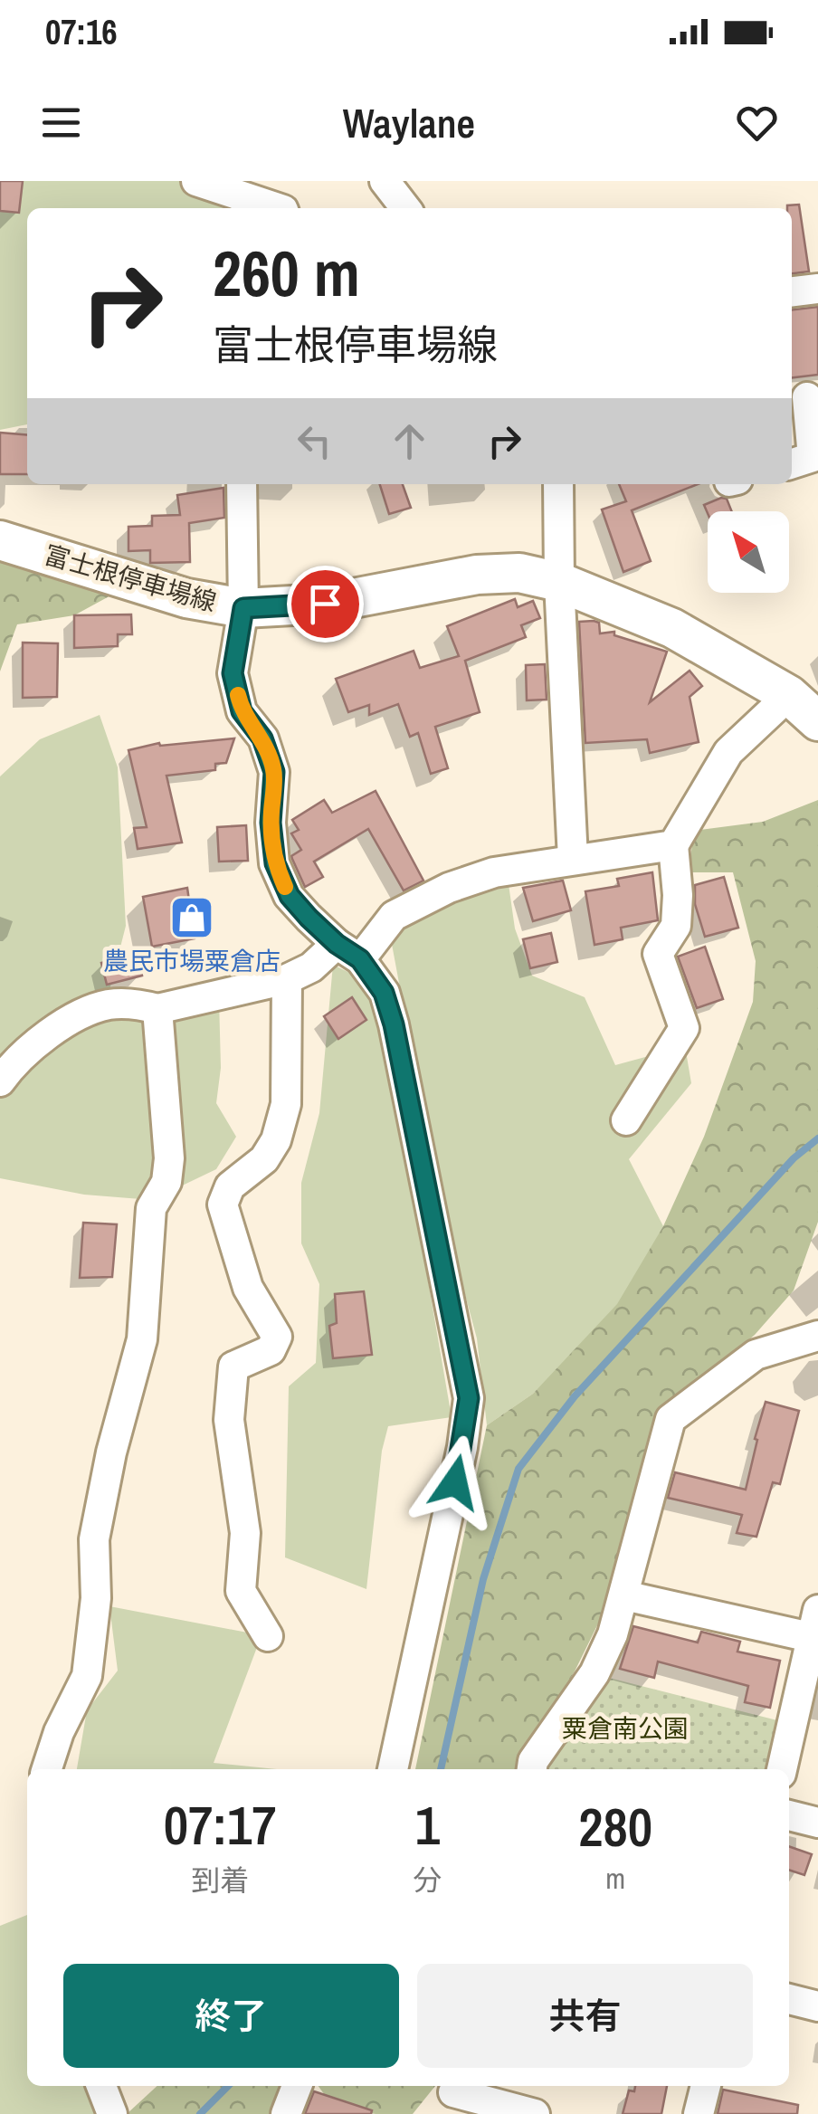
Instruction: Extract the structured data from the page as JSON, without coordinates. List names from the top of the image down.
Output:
{
  "streets": {
    "main road": ["富士根停車場線"]
  },
  "parks": ["粟倉南公園"],
  "places": {
    "shop": ["農民市場粟倉店"]
  },
  "north": "top left",
  "page": {
    "status": "07:16",
    "header": "Waylane",
    "turn": ["260 m", "富士根停車場線"],
    "eta": [
      "07:17",
      "到着",
      "1",
      "分",
      "280",
      "m"
    ],
    "buttons": ["終了", "共有"]
  }
}
